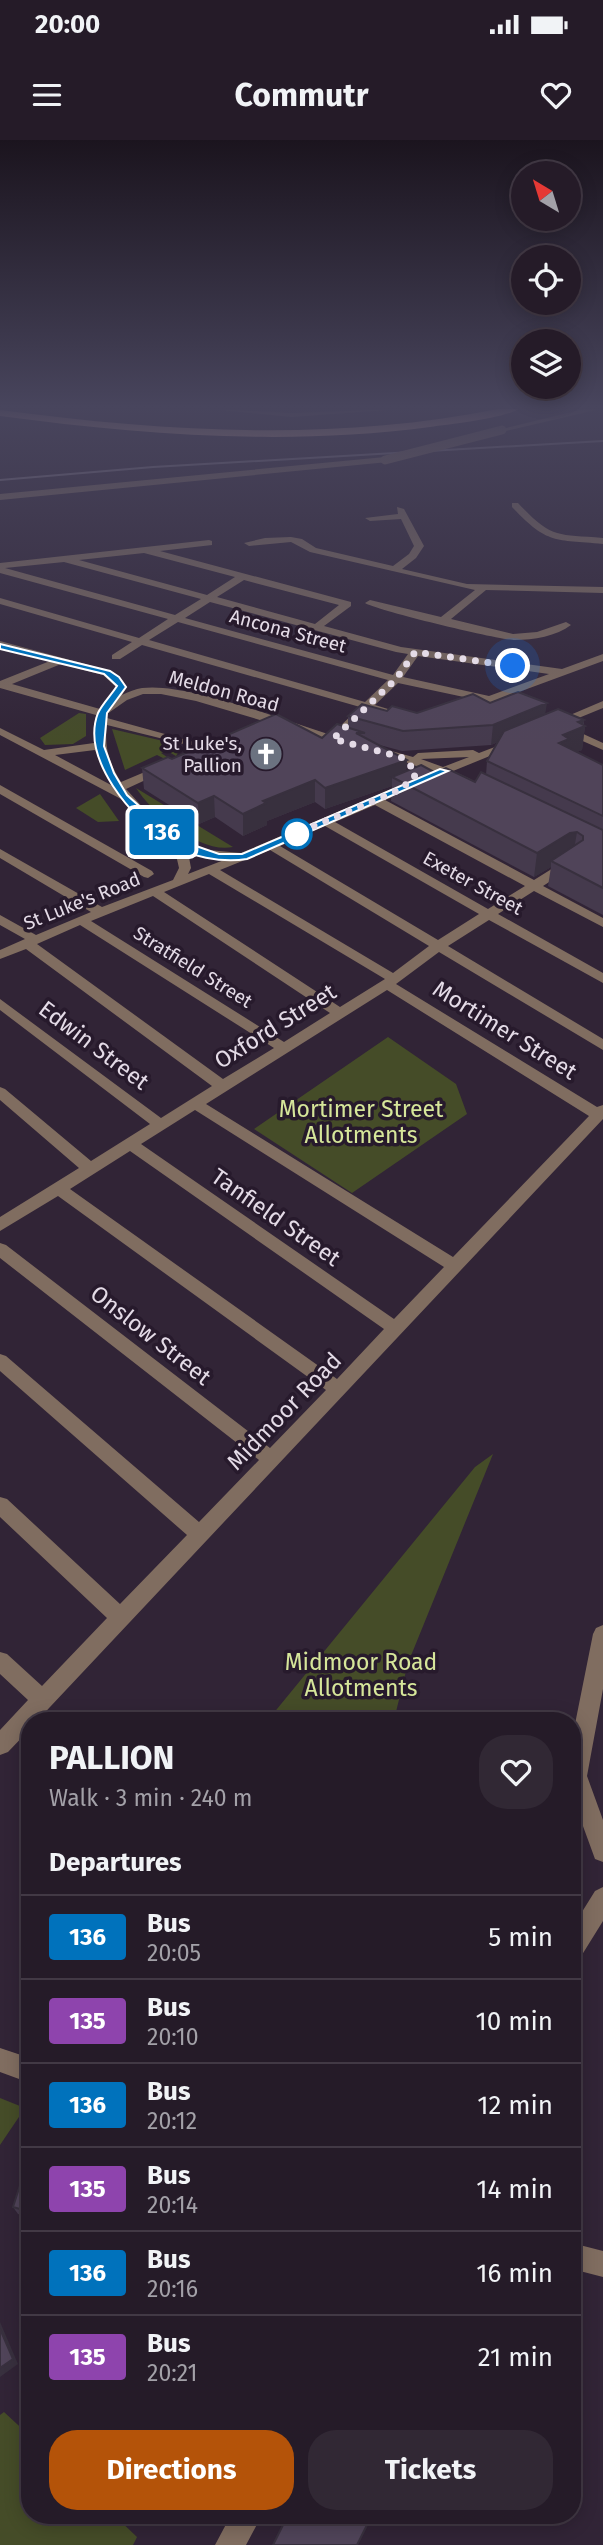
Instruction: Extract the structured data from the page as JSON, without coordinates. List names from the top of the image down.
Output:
{
  "streets": {
    "street": [
      "Ancona Street",
      "Meldon Road",
      "Exeter Street",
      "St Luke's Road",
      "Stratfield Street",
      "Oxford Street",
      "Mortimer Street",
      "Edwin Street",
      "Tanfield Street",
      "Onslow Street",
      "Midmoor Road"
    ]
  },
  "crossings": [
    ["Meldon Road", "St Luke's Road"],
    ["Exeter Street", "St Luke's Road"],
    ["Exeter Street", "Oxford Street"],
    ["St Luke's Road", "Stratfield Street"],
    ["St Luke's Road", "Mortimer Street"],
    ["Stratfield Street", "Oxford Street"],
    ["Oxford Street", "Mortimer Street"],
    ["Oxford Street", "Edwin Street"],
    ["Oxford Street", "Tanfield Street"],
    ["Mortimer Street", "Midmoor Road"],
    ["Tanfield Street", "Midmoor Road"],
    ["Onslow Street", "Midmoor Road"]
  ],
  "parks": ["Mortimer Street Allotments", "Midmoor Road Allotments"],
  "places": {
    "church": ["St Luke's, Pallion"]
  },
  "lines": ["bus line 136"],
  "north": "top left",
  "page": {
    "status": "20:00",
    "header": "Commutr",
    "on_map": "136",
    "heading": [
      ["PALLION", "Walk · 3 min · 240 m"],
      "Departures"
    ],
    "list": [
      {
        "mark": "136",
        "name": "Bus",
        "note": "20:05",
        "value": "5 min"
      },
      {
        "mark": "135",
        "name": "Bus",
        "note": "20:10",
        "value": "10 min"
      },
      {
        "mark": "136",
        "name": "Bus",
        "note": "20:12",
        "value": "12 min"
      },
      {
        "mark": "135",
        "name": "Bus",
        "note": "20:14",
        "value": "14 min"
      },
      {
        "mark": "136",
        "name": "Bus",
        "note": "20:16",
        "value": "16 min"
      },
      {
        "mark": "135",
        "name": "Bus",
        "note": "20:21",
        "value": "21 min"
      }
    ],
    "buttons": ["Directions", "Tickets"]
  }
}
